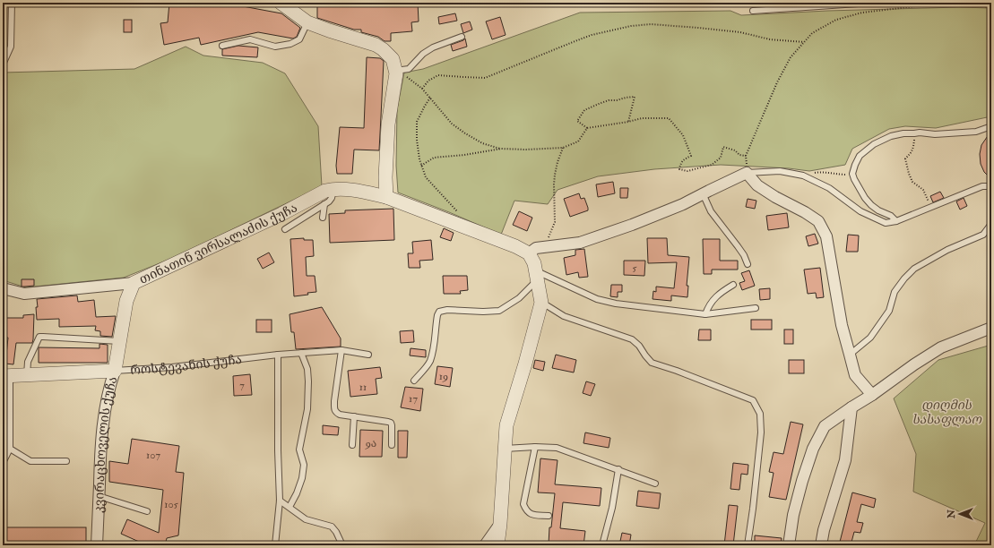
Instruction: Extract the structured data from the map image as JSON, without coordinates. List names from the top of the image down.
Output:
{
  "streets": {
    "street": ["თინათინ ვირსალაძის ქუჩა", "როსტევანის ქუჩა", "კვირაცხოველის ქუჩა"]
  },
  "crossings": [
    ["თინათინ ვირსალაძის ქუჩა", "კვირაცხოველის ქუჩა"],
    ["როსტევანის ქუჩა", "კვირაცხოველის ქუჩა"]
  ],
  "parks": ["დიღმის სასაფლაო"],
  "house_numbers": [
    "5",
    "19",
    "7",
    "11",
    "17",
    "9ა",
    "107",
    "105"
  ],
  "north": "left"
}
